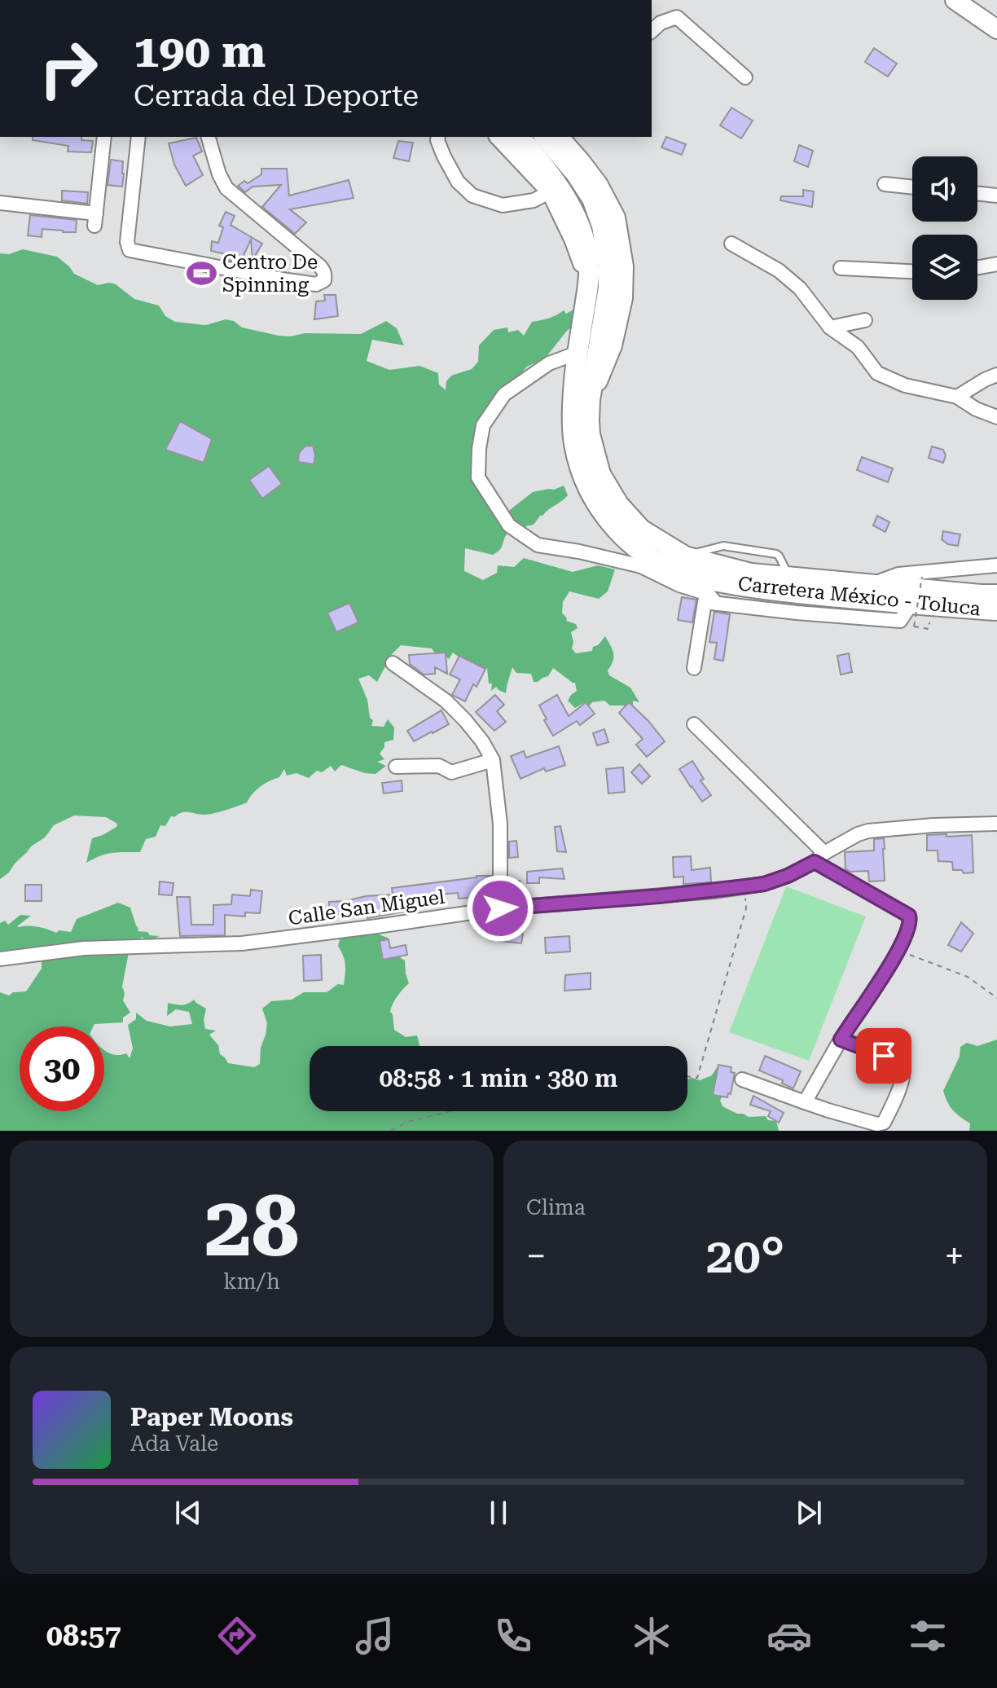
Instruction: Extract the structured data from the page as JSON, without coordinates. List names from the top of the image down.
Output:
{
  "streets": {
    "main road": ["Carretera México - Toluca"],
    "street": ["Calle San Miguel"]
  },
  "places": {
    "sports": ["Centro De Spinning"]
  },
  "page": {
    "turn": ["190 m", "Cerrada del Deporte"],
    "limit": "30",
    "trip": "08:58 · 1 min · 380 m",
    "tile": [
      ["28", "km/h"],
      "Clima"
    ],
    "heat": ["−", "20°", "+"],
    "song": ["Paper Moons", "Ada Vale"],
    "tabs": "08:57"
  }
}
